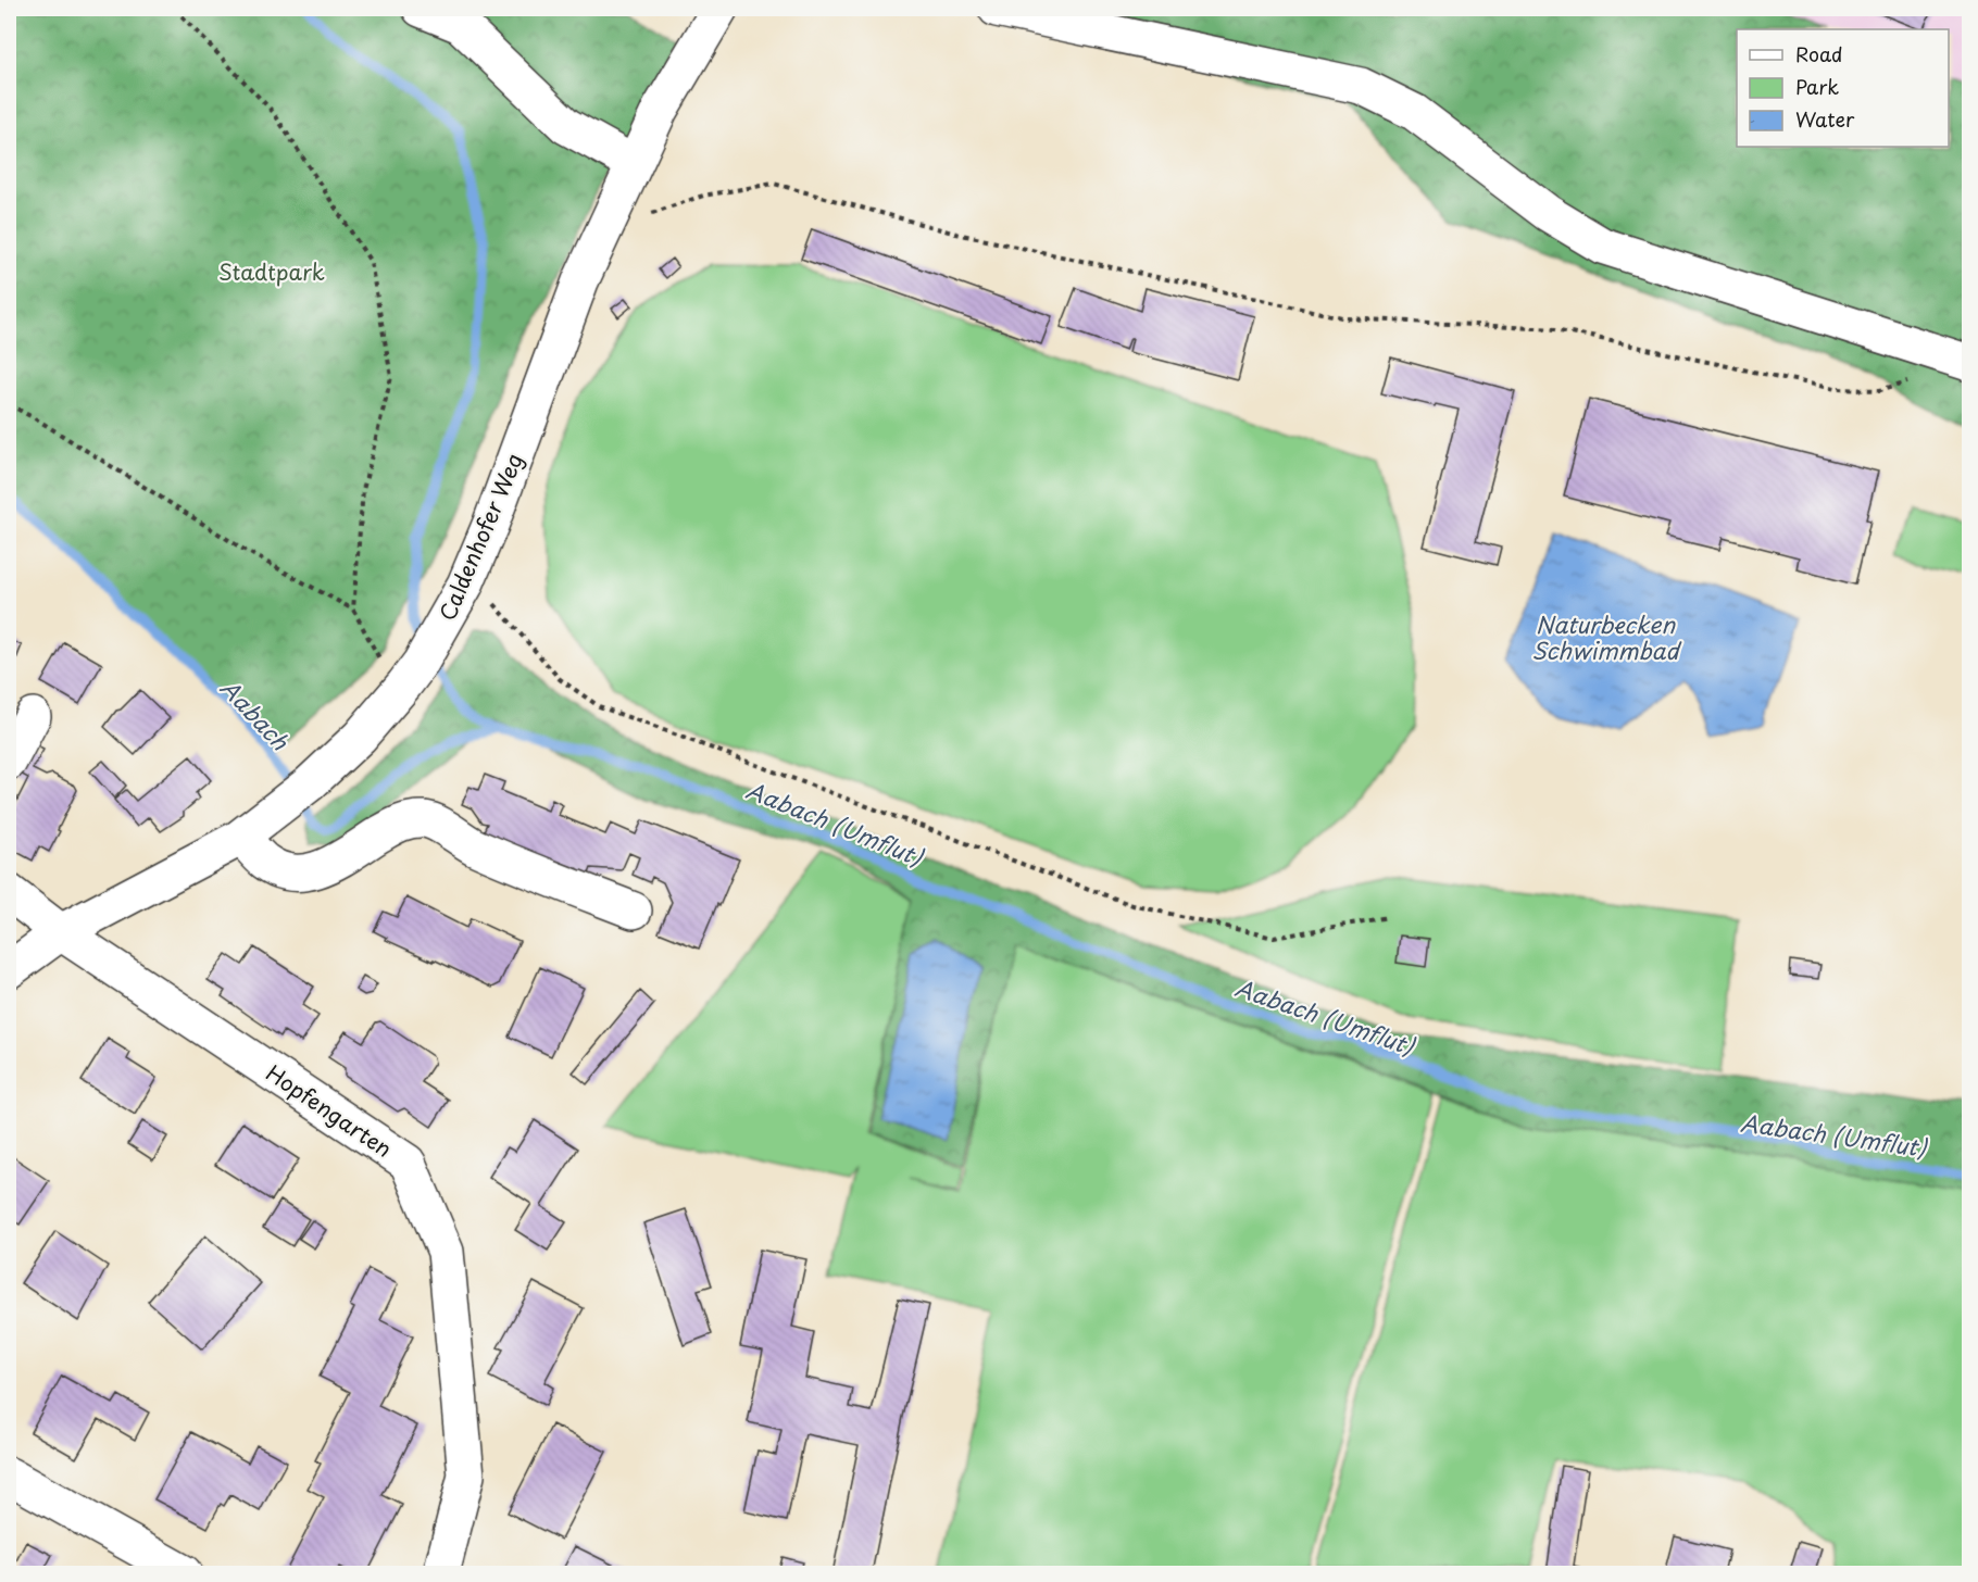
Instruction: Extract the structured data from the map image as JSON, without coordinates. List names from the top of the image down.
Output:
{
  "streets": {
    "street": ["Caldenhofer Weg", "Hopfengarten"]
  },
  "crossings": [
    ["Caldenhofer Weg", "Hopfengarten"]
  ],
  "water": ["Naturbecken Schwimmbad", "Aabach", "Aabach (Umflut)"],
  "parks": ["Stadtpark"],
  "legend": ["Road", "Park", "Water"]
}
